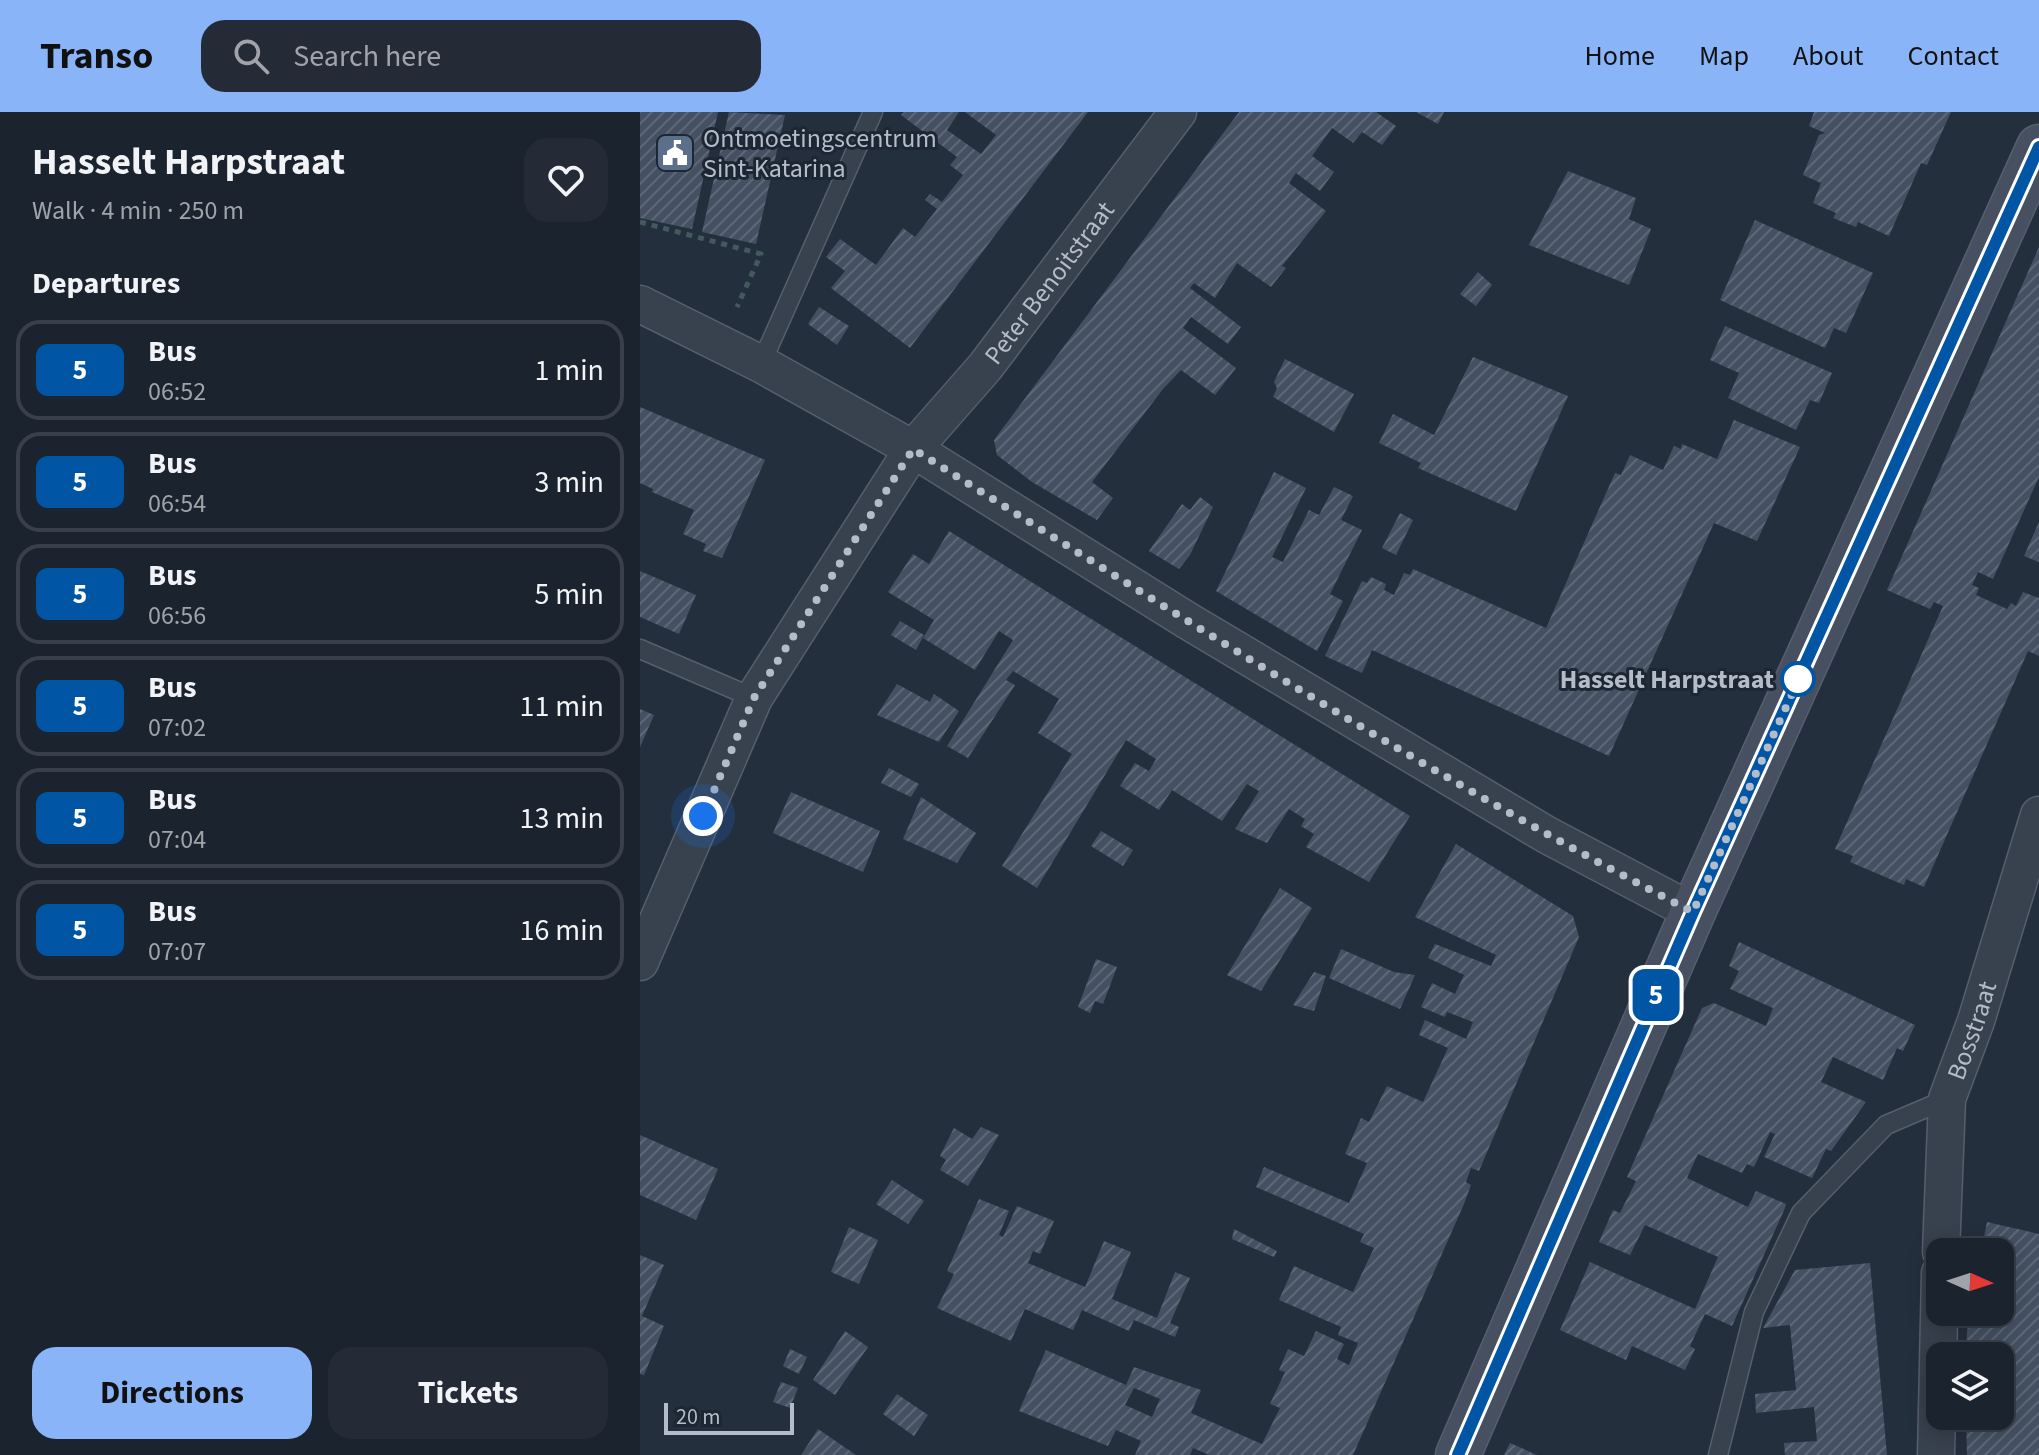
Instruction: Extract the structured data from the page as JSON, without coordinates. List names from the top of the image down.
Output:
{
  "streets": {
    "street": ["Peter Benoitstraat", "Bosstraat"]
  },
  "places": {
    "public building": ["Ontmoetingscentrum Sint-Katarina"],
    "other": ["Hasselt Harpstraat"]
  },
  "lines": ["bus line 5"],
  "scale_bar": "20 m",
  "north": "right",
  "page": {
    "header": "Transo",
    "search": "Search here",
    "nav": [
      "Home",
      "Map",
      "About",
      "Contact"
    ],
    "heading": [
      ["Hasselt Harpstraat", "Walk · 4 min · 250 m"],
      "Departures"
    ],
    "on_map": "5",
    "list": [
      {
        "mark": "5",
        "name": "Bus",
        "note": "06:52",
        "value": "1 min"
      },
      {
        "mark": "5",
        "name": "Bus",
        "note": "06:54",
        "value": "3 min"
      },
      {
        "mark": "5",
        "name": "Bus",
        "note": "06:56",
        "value": "5 min"
      },
      {
        "mark": "5",
        "name": "Bus",
        "note": "07:02",
        "value": "11 min"
      },
      {
        "mark": "5",
        "name": "Bus",
        "note": "07:04",
        "value": "13 min"
      },
      {
        "mark": "5",
        "name": "Bus",
        "note": "07:07",
        "value": "16 min"
      }
    ],
    "buttons": ["Directions", "Tickets"],
    "scale": "20 m"
  }
}
